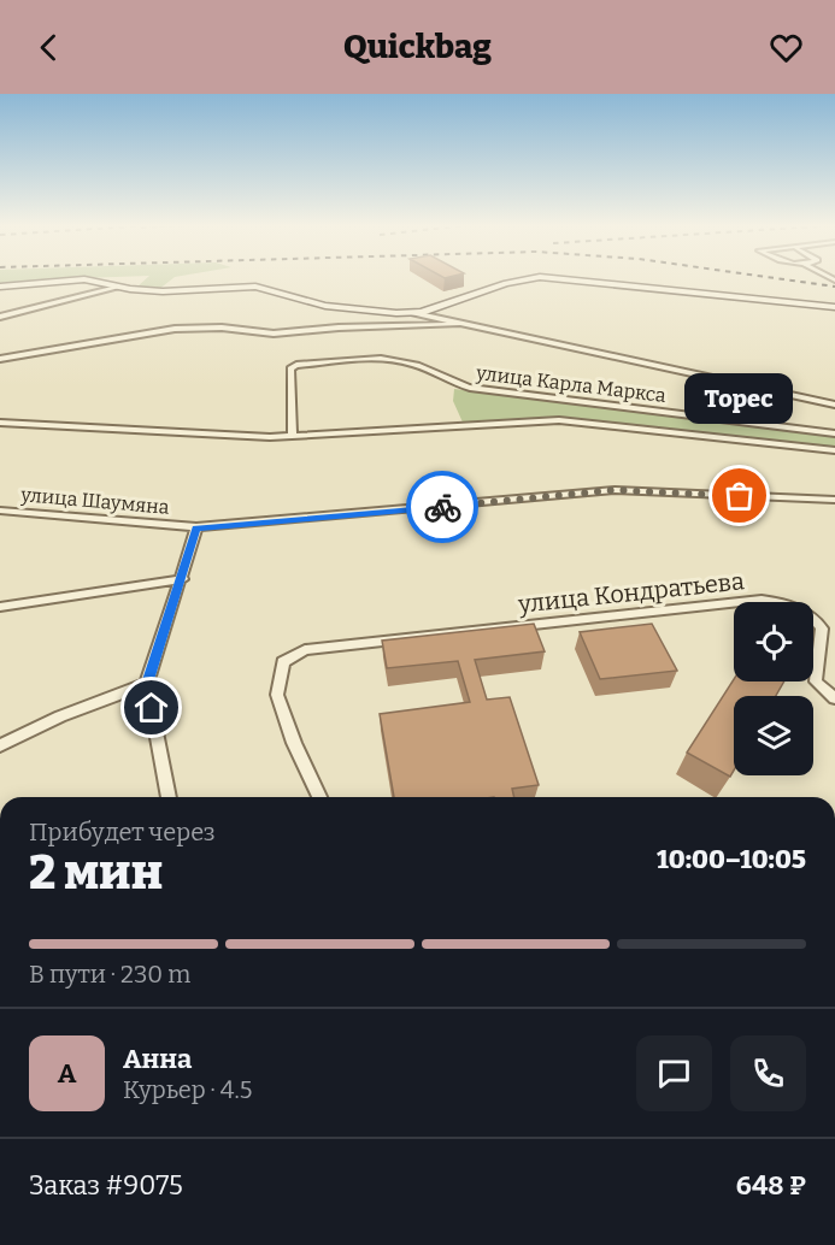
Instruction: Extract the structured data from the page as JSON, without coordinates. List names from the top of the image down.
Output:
{
  "streets": {
    "street": ["улица Карла Маркса", "улица Шаумяна", "улица Кондратьева"]
  },
  "places": ["Торес"],
  "page": {
    "header": "Quickbag",
    "bubble": "Торес",
    "heading": ["2 мин", "Прибудет через", "10:00–10:05"],
    "panel": [
      "Анна",
      "Курьер · 4.5",
      "Заказ #9075",
      "648 ₽"
    ],
    "bar": "В пути · 230 m",
    "round": "А"
  }
}
